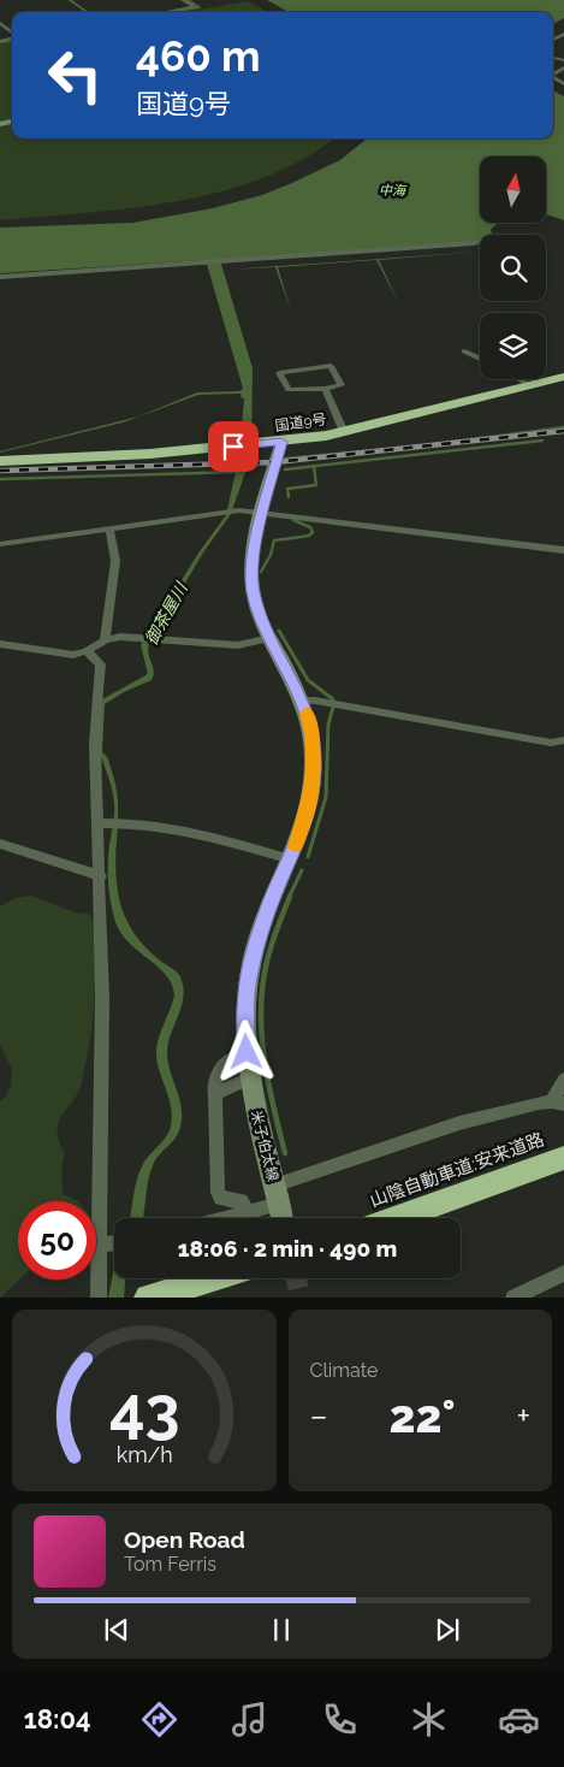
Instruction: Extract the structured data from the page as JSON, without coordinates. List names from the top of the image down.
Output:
{
  "streets": {
    "highway": ["国道9号", "山陰自動車道;安来道路"],
    "main road": ["米子伯太線"]
  },
  "crossings": [
    ["国道9号", "米子伯太線"]
  ],
  "water": ["中海", "御茶屋川"],
  "north": "top",
  "page": {
    "turn": ["460 m", "国道9号"],
    "limit": "50",
    "trip": "18:06 · 2 min · 490 m",
    "tile": "Climate",
    "heat": ["−", "22°", "+"],
    "song": ["Open Road", "Tom Ferris"],
    "tabs": "18:04",
    "gauge": ["43", "km/h"]
  }
}
